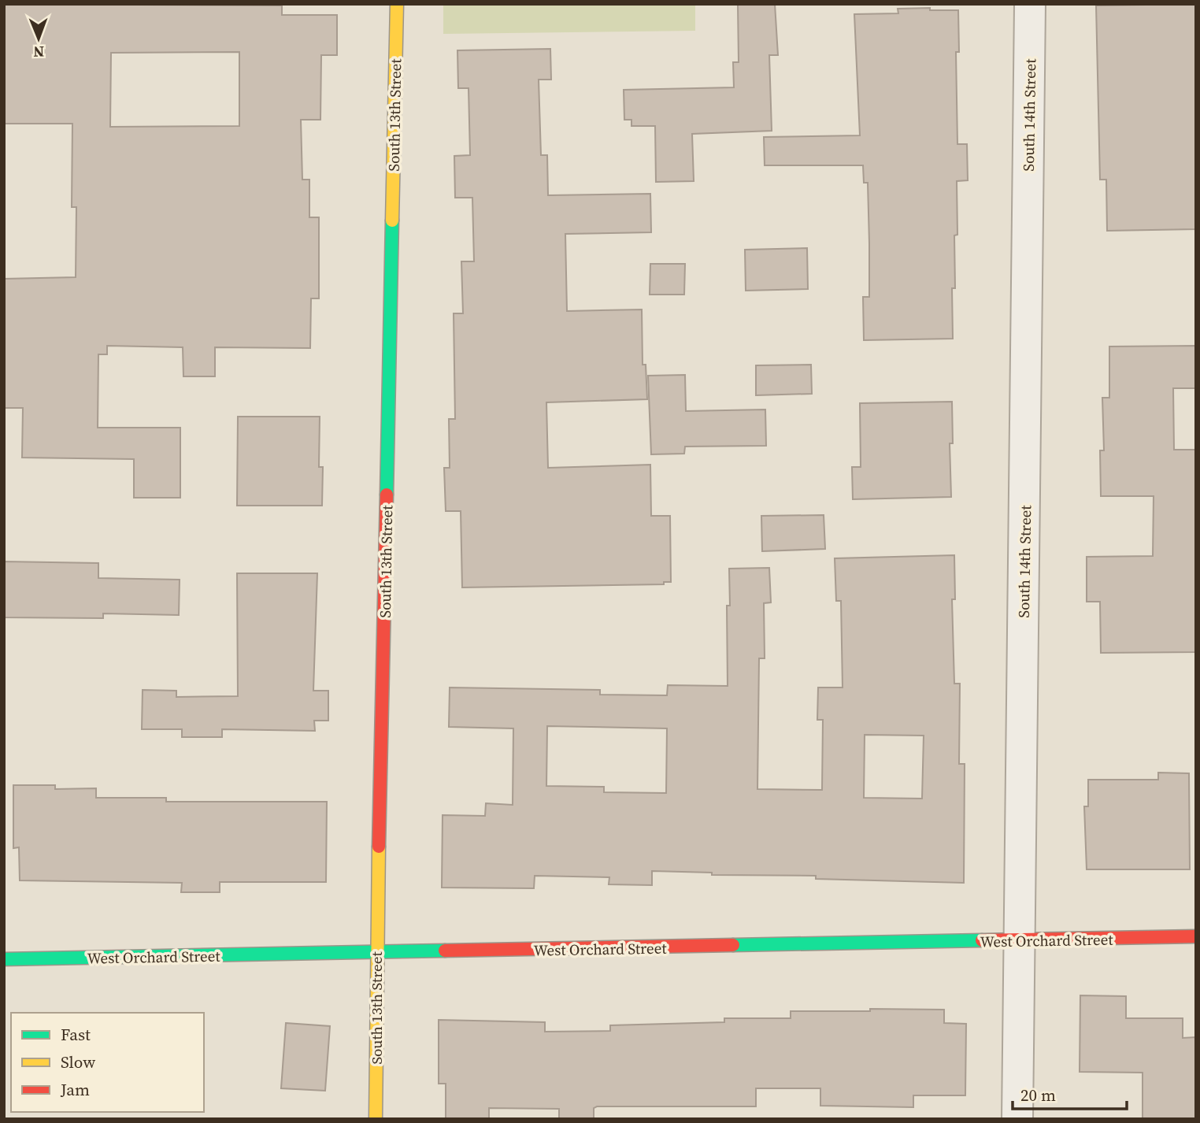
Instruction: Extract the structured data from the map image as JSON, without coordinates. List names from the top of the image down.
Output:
{
  "streets": {
    "street": ["South 13th Street", "South 14th Street", "West Orchard Street"]
  },
  "crossings": [
    ["South 13th Street", "West Orchard Street"],
    ["South 14th Street", "West Orchard Street"]
  ],
  "legend": ["Fast", "Slow", "Jam"],
  "scale_bar": "20 m",
  "north": "bottom"
}
